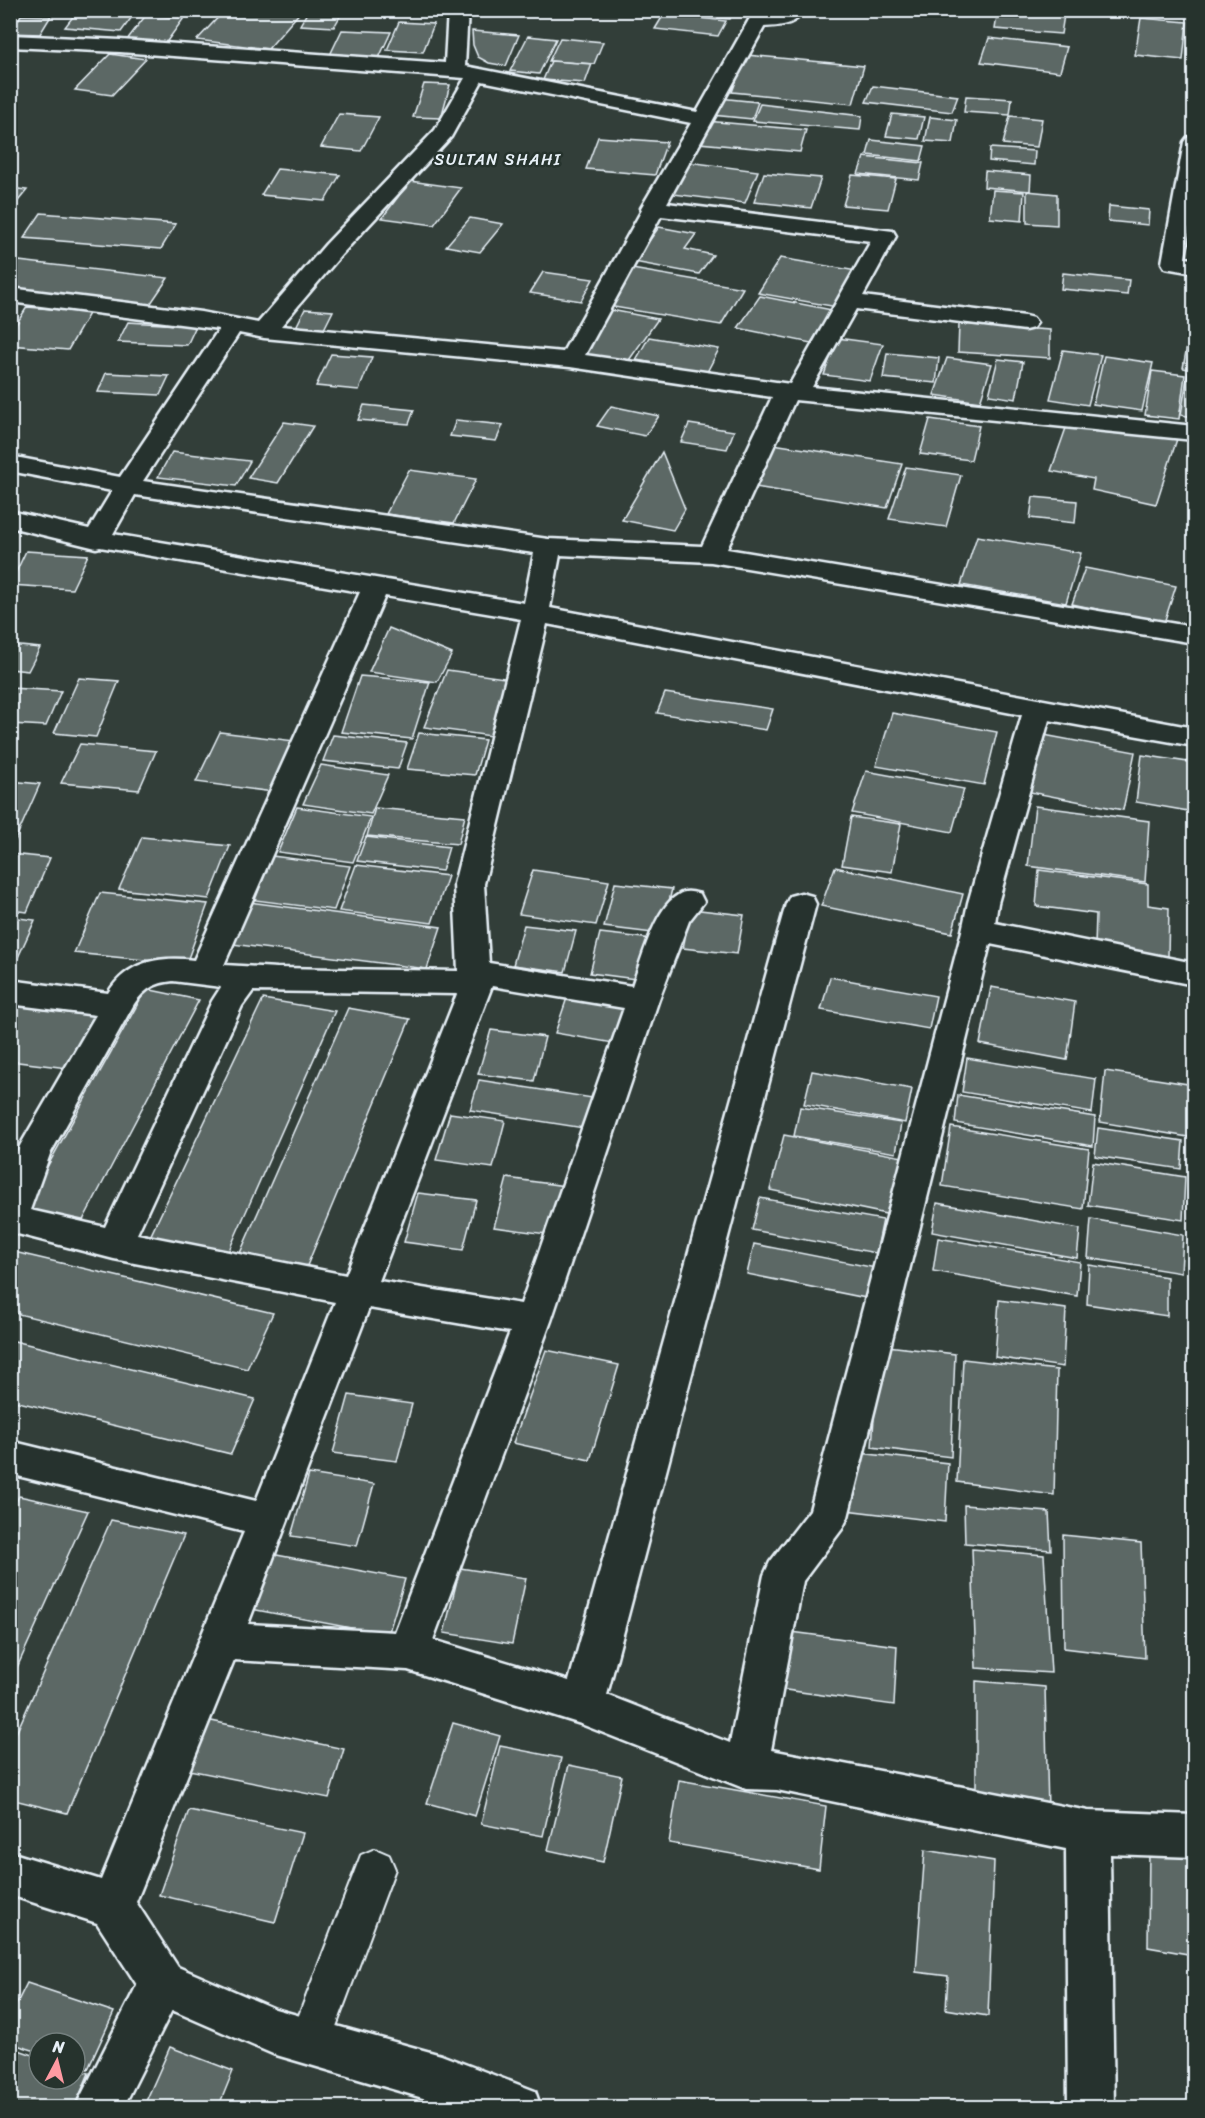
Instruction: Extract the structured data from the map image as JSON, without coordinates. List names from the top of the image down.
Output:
{
  "districts": ["SULTAN SHAHI"],
  "north": "top"
}
